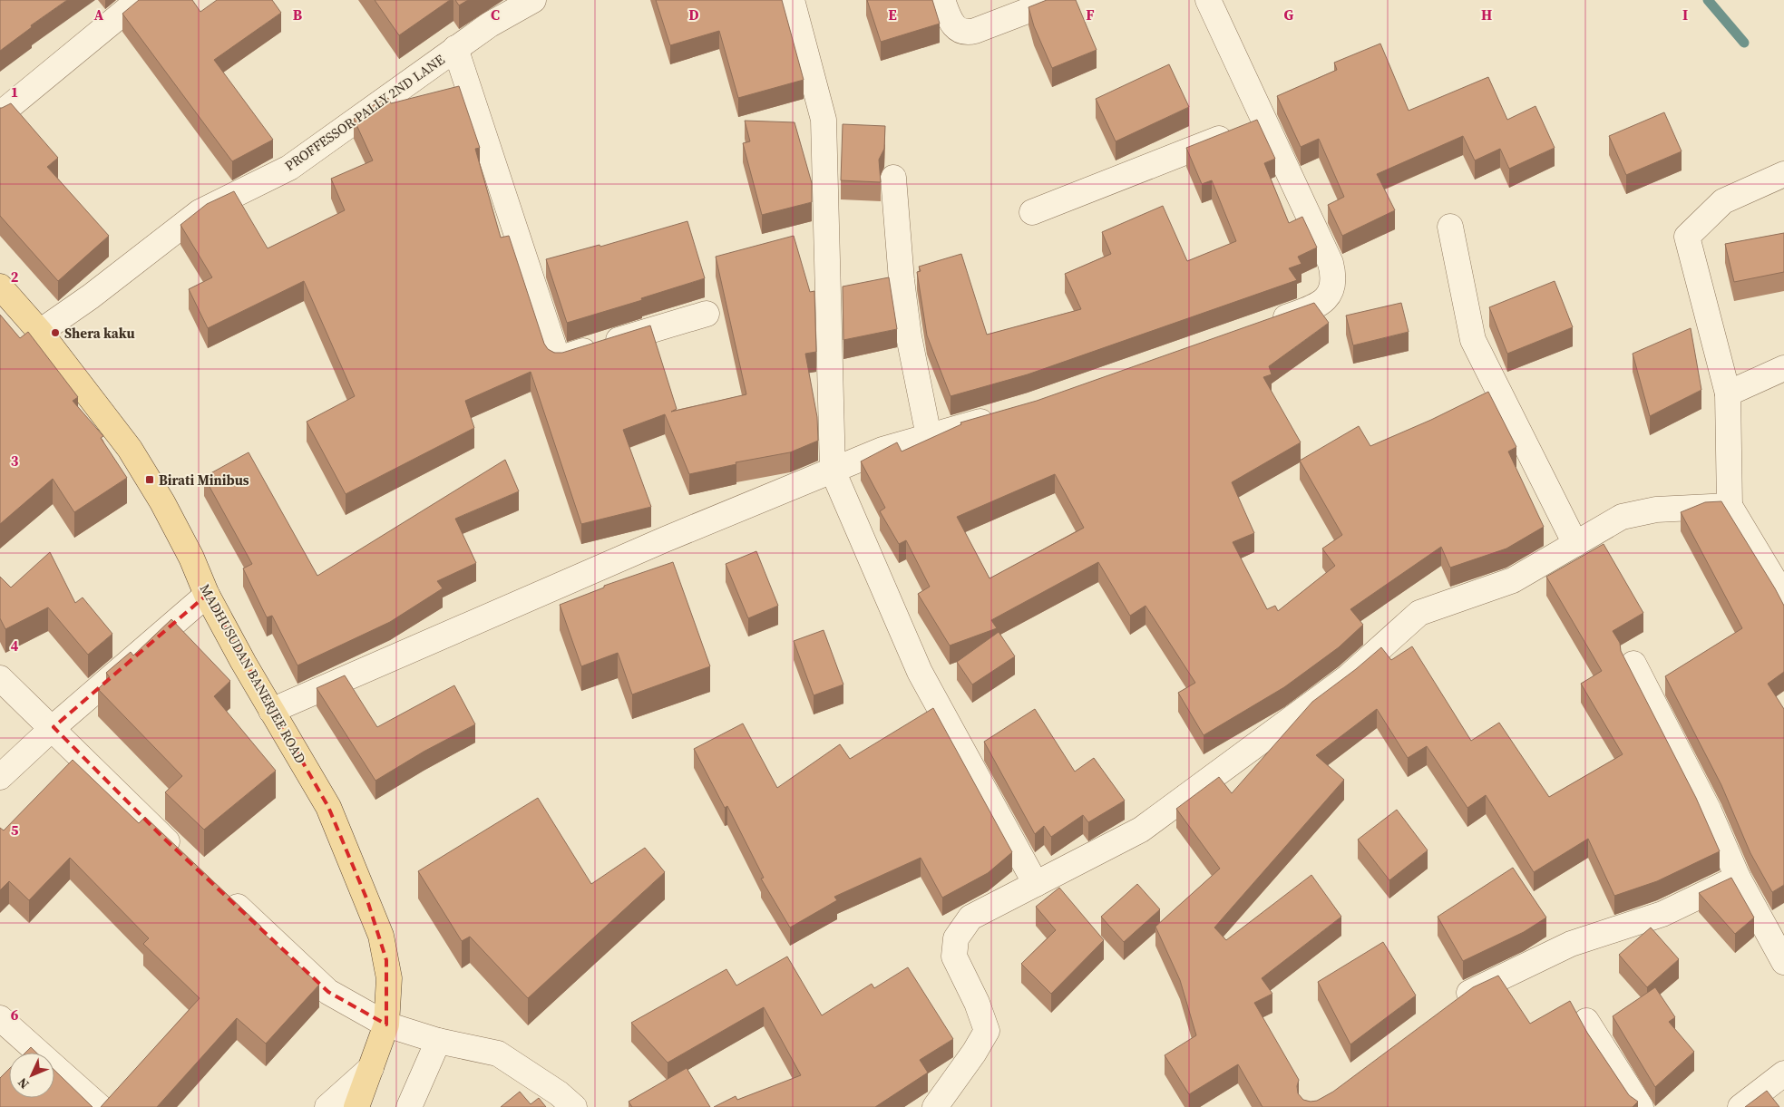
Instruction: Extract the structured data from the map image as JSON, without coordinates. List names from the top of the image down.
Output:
{
  "streets": {
    "main road": ["MADHUSUDAN BANERJEE ROAD"],
    "street": ["PROFFESSOR PALLY 2ND LANE"]
  },
  "crossings": [
    ["PROFFESSOR PALLY 2ND LANE", "MADHUSUDAN BANERJEE ROAD"]
  ],
  "places": {
    "other": ["Shera kaku"],
    "transit": ["Birati Minibus"]
  },
  "north": "bottom left",
  "grid": {
    "columns": [
      "A",
      "B",
      "C",
      "D",
      "E",
      "F",
      "G",
      "H",
      "I"
    ],
    "rows": [
      "1",
      "2",
      "3",
      "4",
      "5",
      "6"
    ]
  }
}
